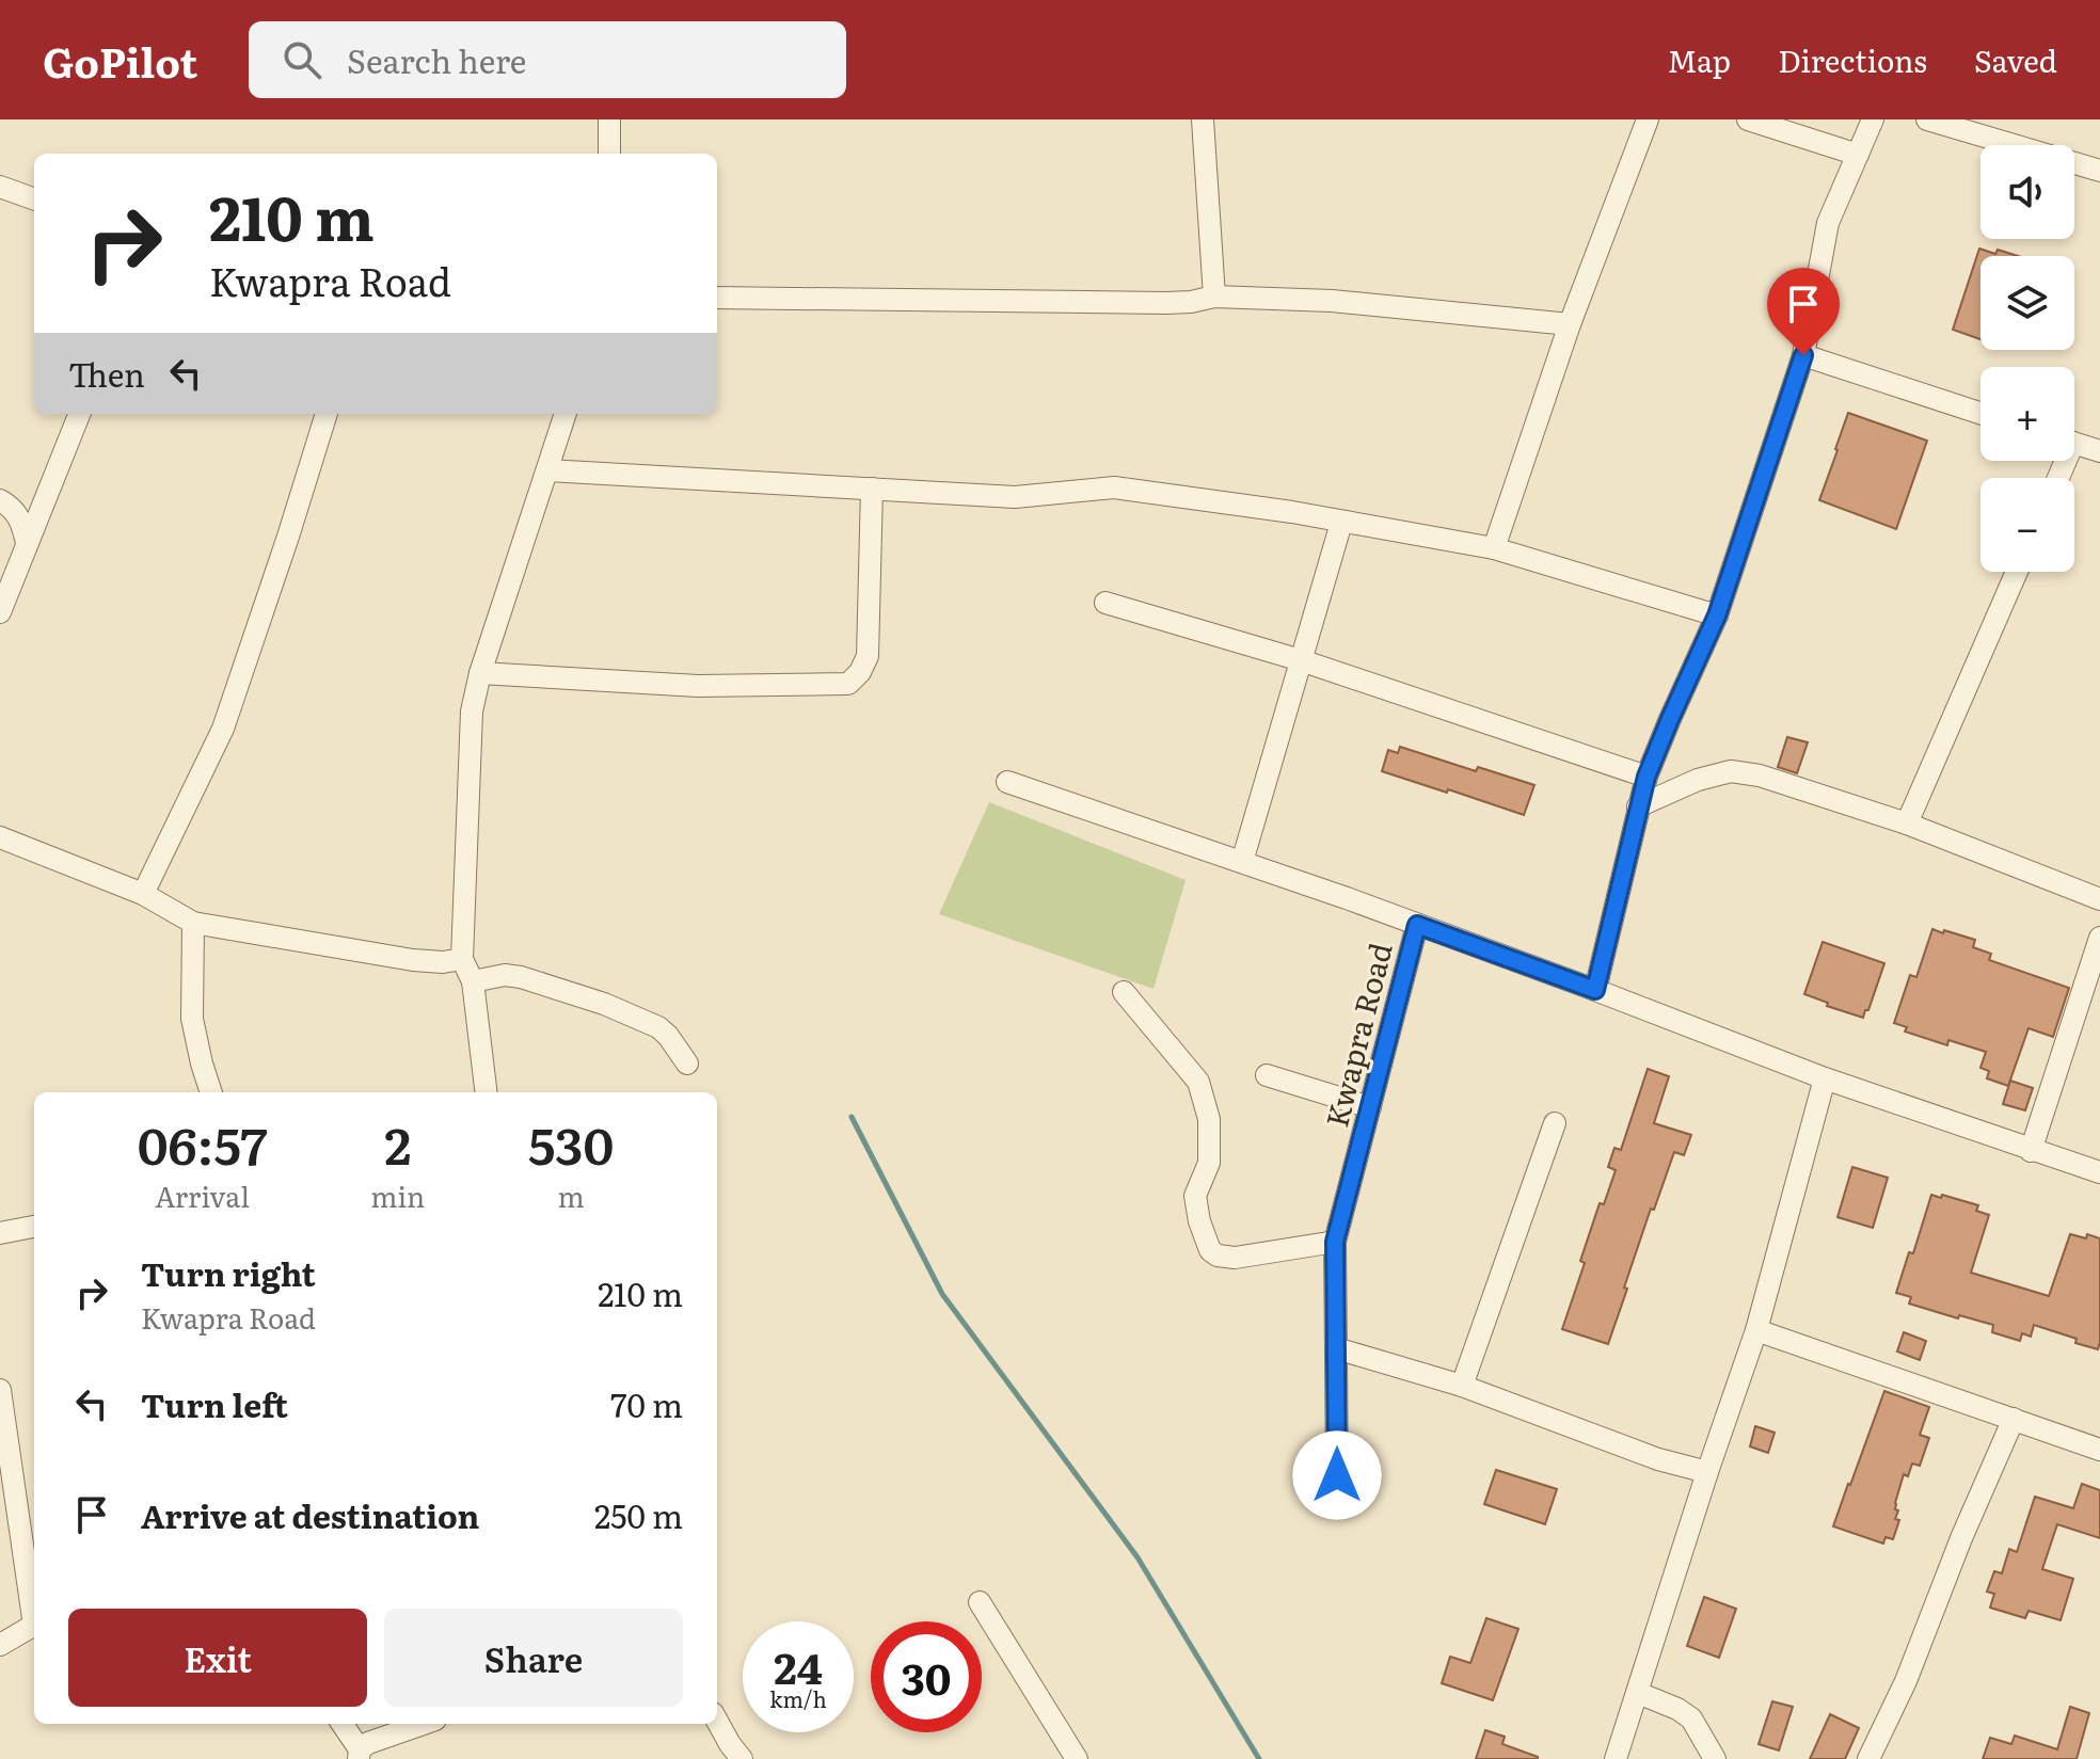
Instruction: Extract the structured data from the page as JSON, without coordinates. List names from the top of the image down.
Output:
{
  "streets": {
    "street": ["Kwapra Road"]
  },
  "page": {
    "header": "GoPilot",
    "search": "Search here",
    "nav": ["Map", "Directions", "Saved"],
    "map_buttons": ["+", "−"],
    "turn": ["210 m", "Kwapra Road"],
    "then": "Then",
    "eta": [
      "06:57",
      "Arrival",
      "2",
      "min",
      "530",
      "m"
    ],
    "list": [
      {
        "name": "Turn right",
        "note": "Kwapra Road",
        "value": "210 m"
      },
      {
        "name": "Turn left",
        "value": "70 m"
      },
      {
        "name": "Arrive at destination",
        "value": "250 m"
      }
    ],
    "buttons": ["Exit", "Share"],
    "speed": "24 km/h",
    "limit": "30"
  }
}
